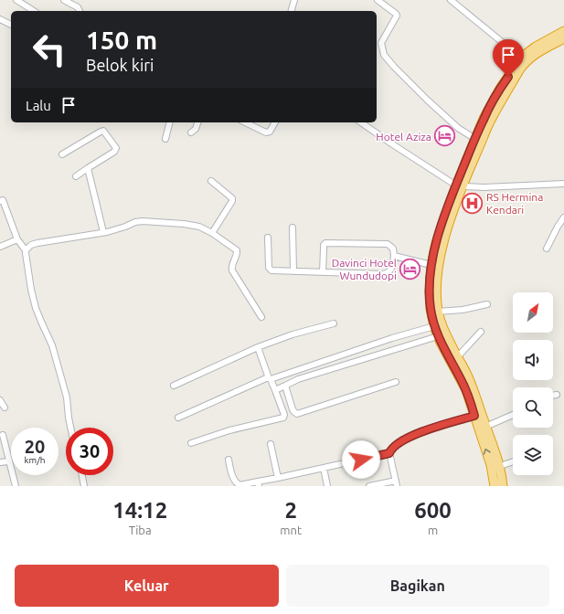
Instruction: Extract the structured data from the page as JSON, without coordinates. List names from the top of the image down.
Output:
{
  "places": {
    "hotel": ["Hotel Aziza", "Davinci Hotel Wundudopi"],
    "hospital": ["RS Hermina Kendari"]
  },
  "north": "top right",
  "page": {
    "turn": ["150 m", "Belok kiri"],
    "then": "Lalu",
    "speed": "20 km/h",
    "limit": "30",
    "eta": [
      "14:12",
      "Tiba",
      "2",
      "mnt",
      "600",
      "m"
    ],
    "buttons": ["Keluar", "Bagikan"]
  }
}
